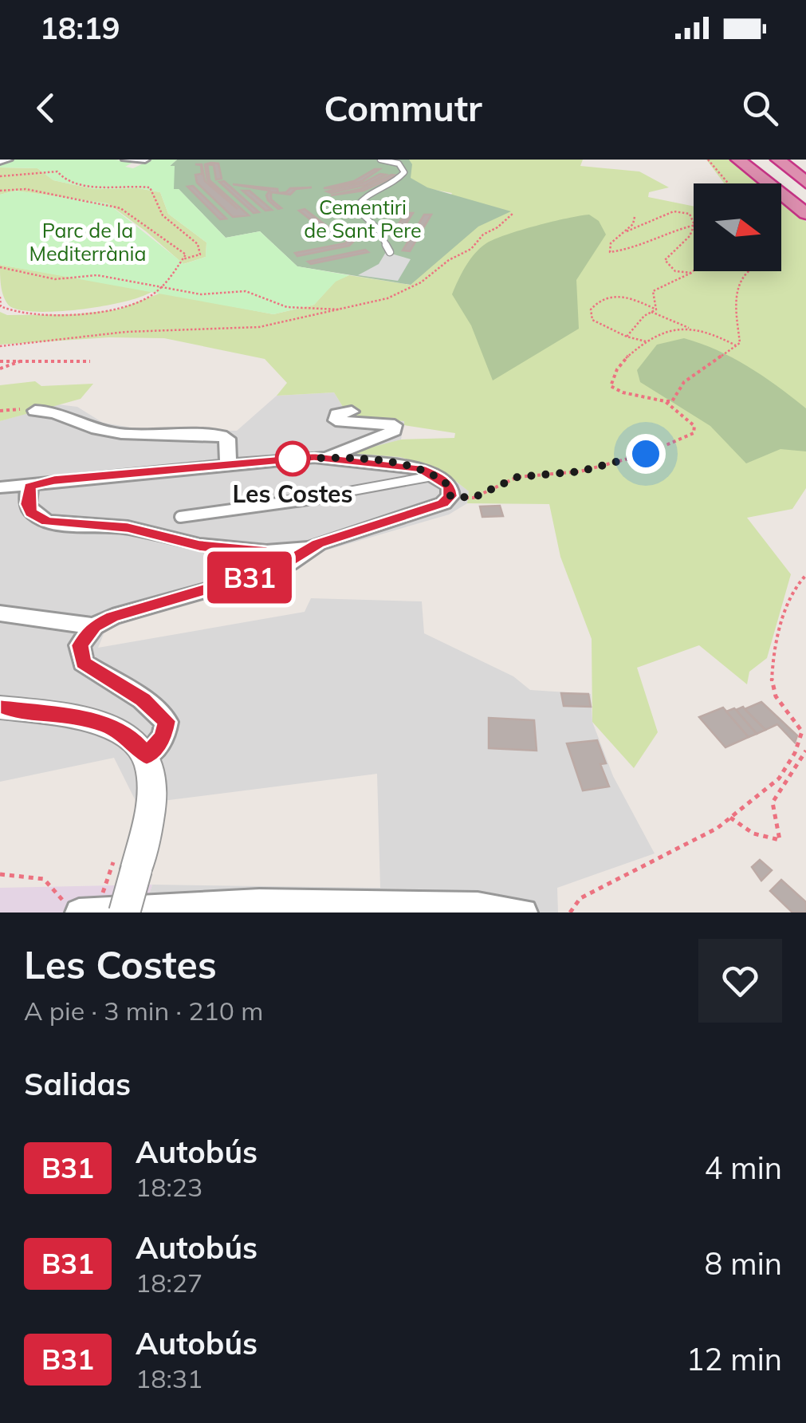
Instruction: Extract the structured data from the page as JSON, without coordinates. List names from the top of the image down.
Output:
{
  "parks": ["Cementiri de Sant Pere", "Parc de la Mediterrània"],
  "places": ["Les Costes"],
  "lines": ["bus line B31"],
  "north": "right",
  "page": {
    "status": "18:19",
    "header": "Commutr",
    "on_map": "B31",
    "heading": [
      ["Les Costes", "A pie · 3 min · 210 m"],
      "Salidas"
    ],
    "list": [
      {
        "mark": "B31",
        "name": "Autobús",
        "note": "18:23",
        "value": "4 min"
      },
      {
        "mark": "B31",
        "name": "Autobús",
        "note": "18:27",
        "value": "8 min"
      },
      {
        "mark": "B31",
        "name": "Autobús",
        "note": "18:31",
        "value": "12 min"
      }
    ]
  }
}
